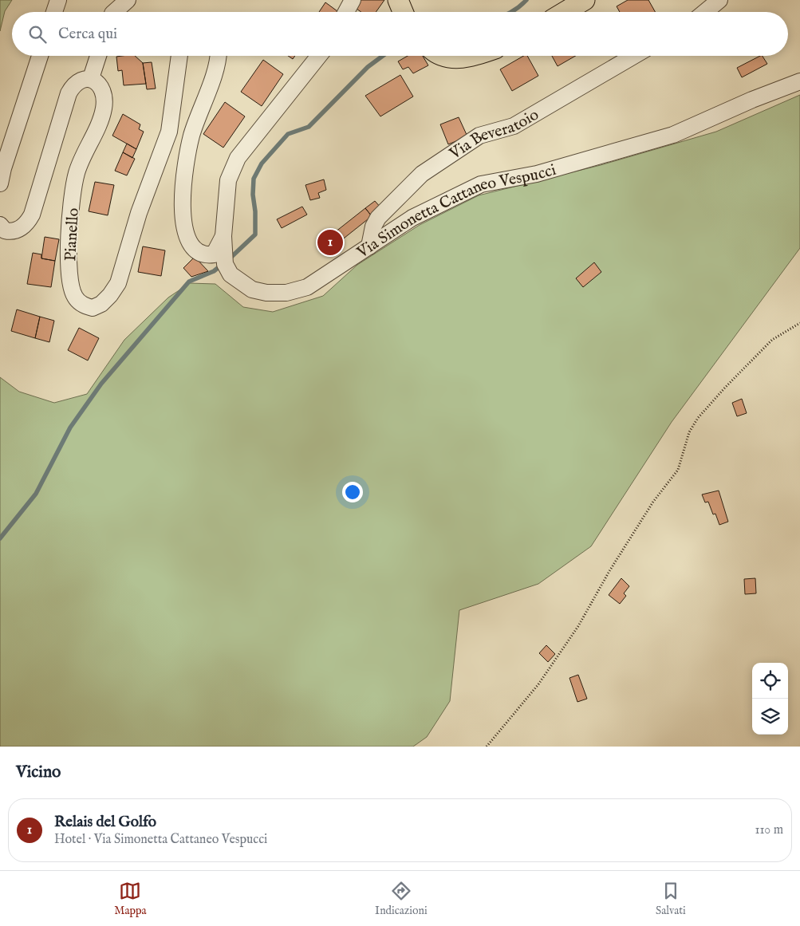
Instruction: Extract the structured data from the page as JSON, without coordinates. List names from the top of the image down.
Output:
{
  "streets": {
    "street": ["Via Beveratoio", "Via Simonetta Cattaneo Vespucci", "Pianello"]
  },
  "crossings": [
    ["Via Beveratoio", "Via Simonetta Cattaneo Vespucci"]
  ],
  "page": {
    "search": "Cerca qui",
    "pins": "1",
    "heading": "Vicino",
    "list": [
      {
        "mark": "1",
        "name": "Relais del Golfo",
        "note": "Hotel · Via Simonetta Cattaneo Vespucci",
        "value": "110 m"
      }
    ],
    "nav": ["Mappa", "Indicazioni", "Salvati"]
  }
}
